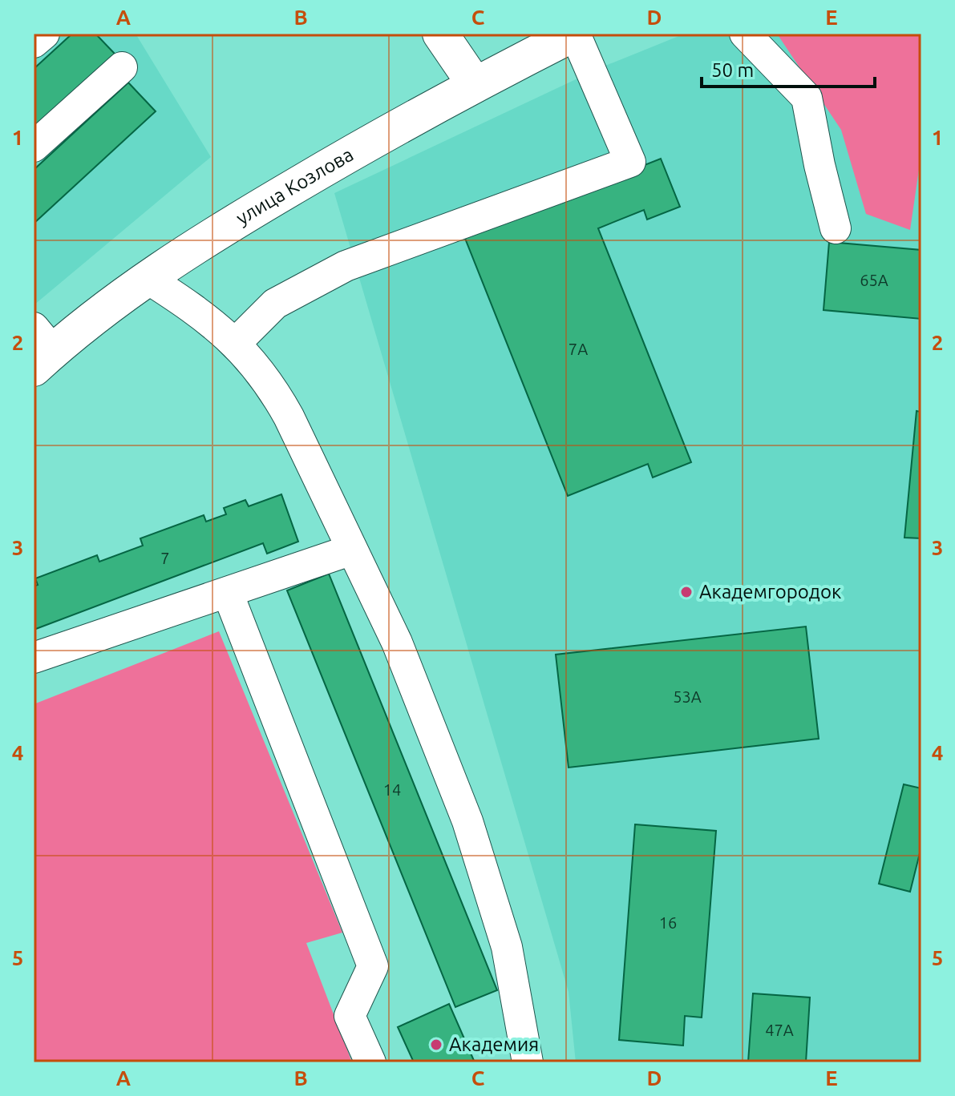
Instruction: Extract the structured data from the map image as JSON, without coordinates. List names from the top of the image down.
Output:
{
  "streets": {
    "main road": ["улица Козлова"]
  },
  "places": ["Академгородок", "Академия"],
  "house_numbers": [
    "65А",
    "7А",
    "7",
    "53А",
    "14",
    "16",
    "47А"
  ],
  "scale_bar": "50 m",
  "grid": {
    "columns": [
      "A",
      "B",
      "C",
      "D",
      "E"
    ],
    "rows": [
      "1",
      "2",
      "3",
      "4",
      "5"
    ]
  }
}
